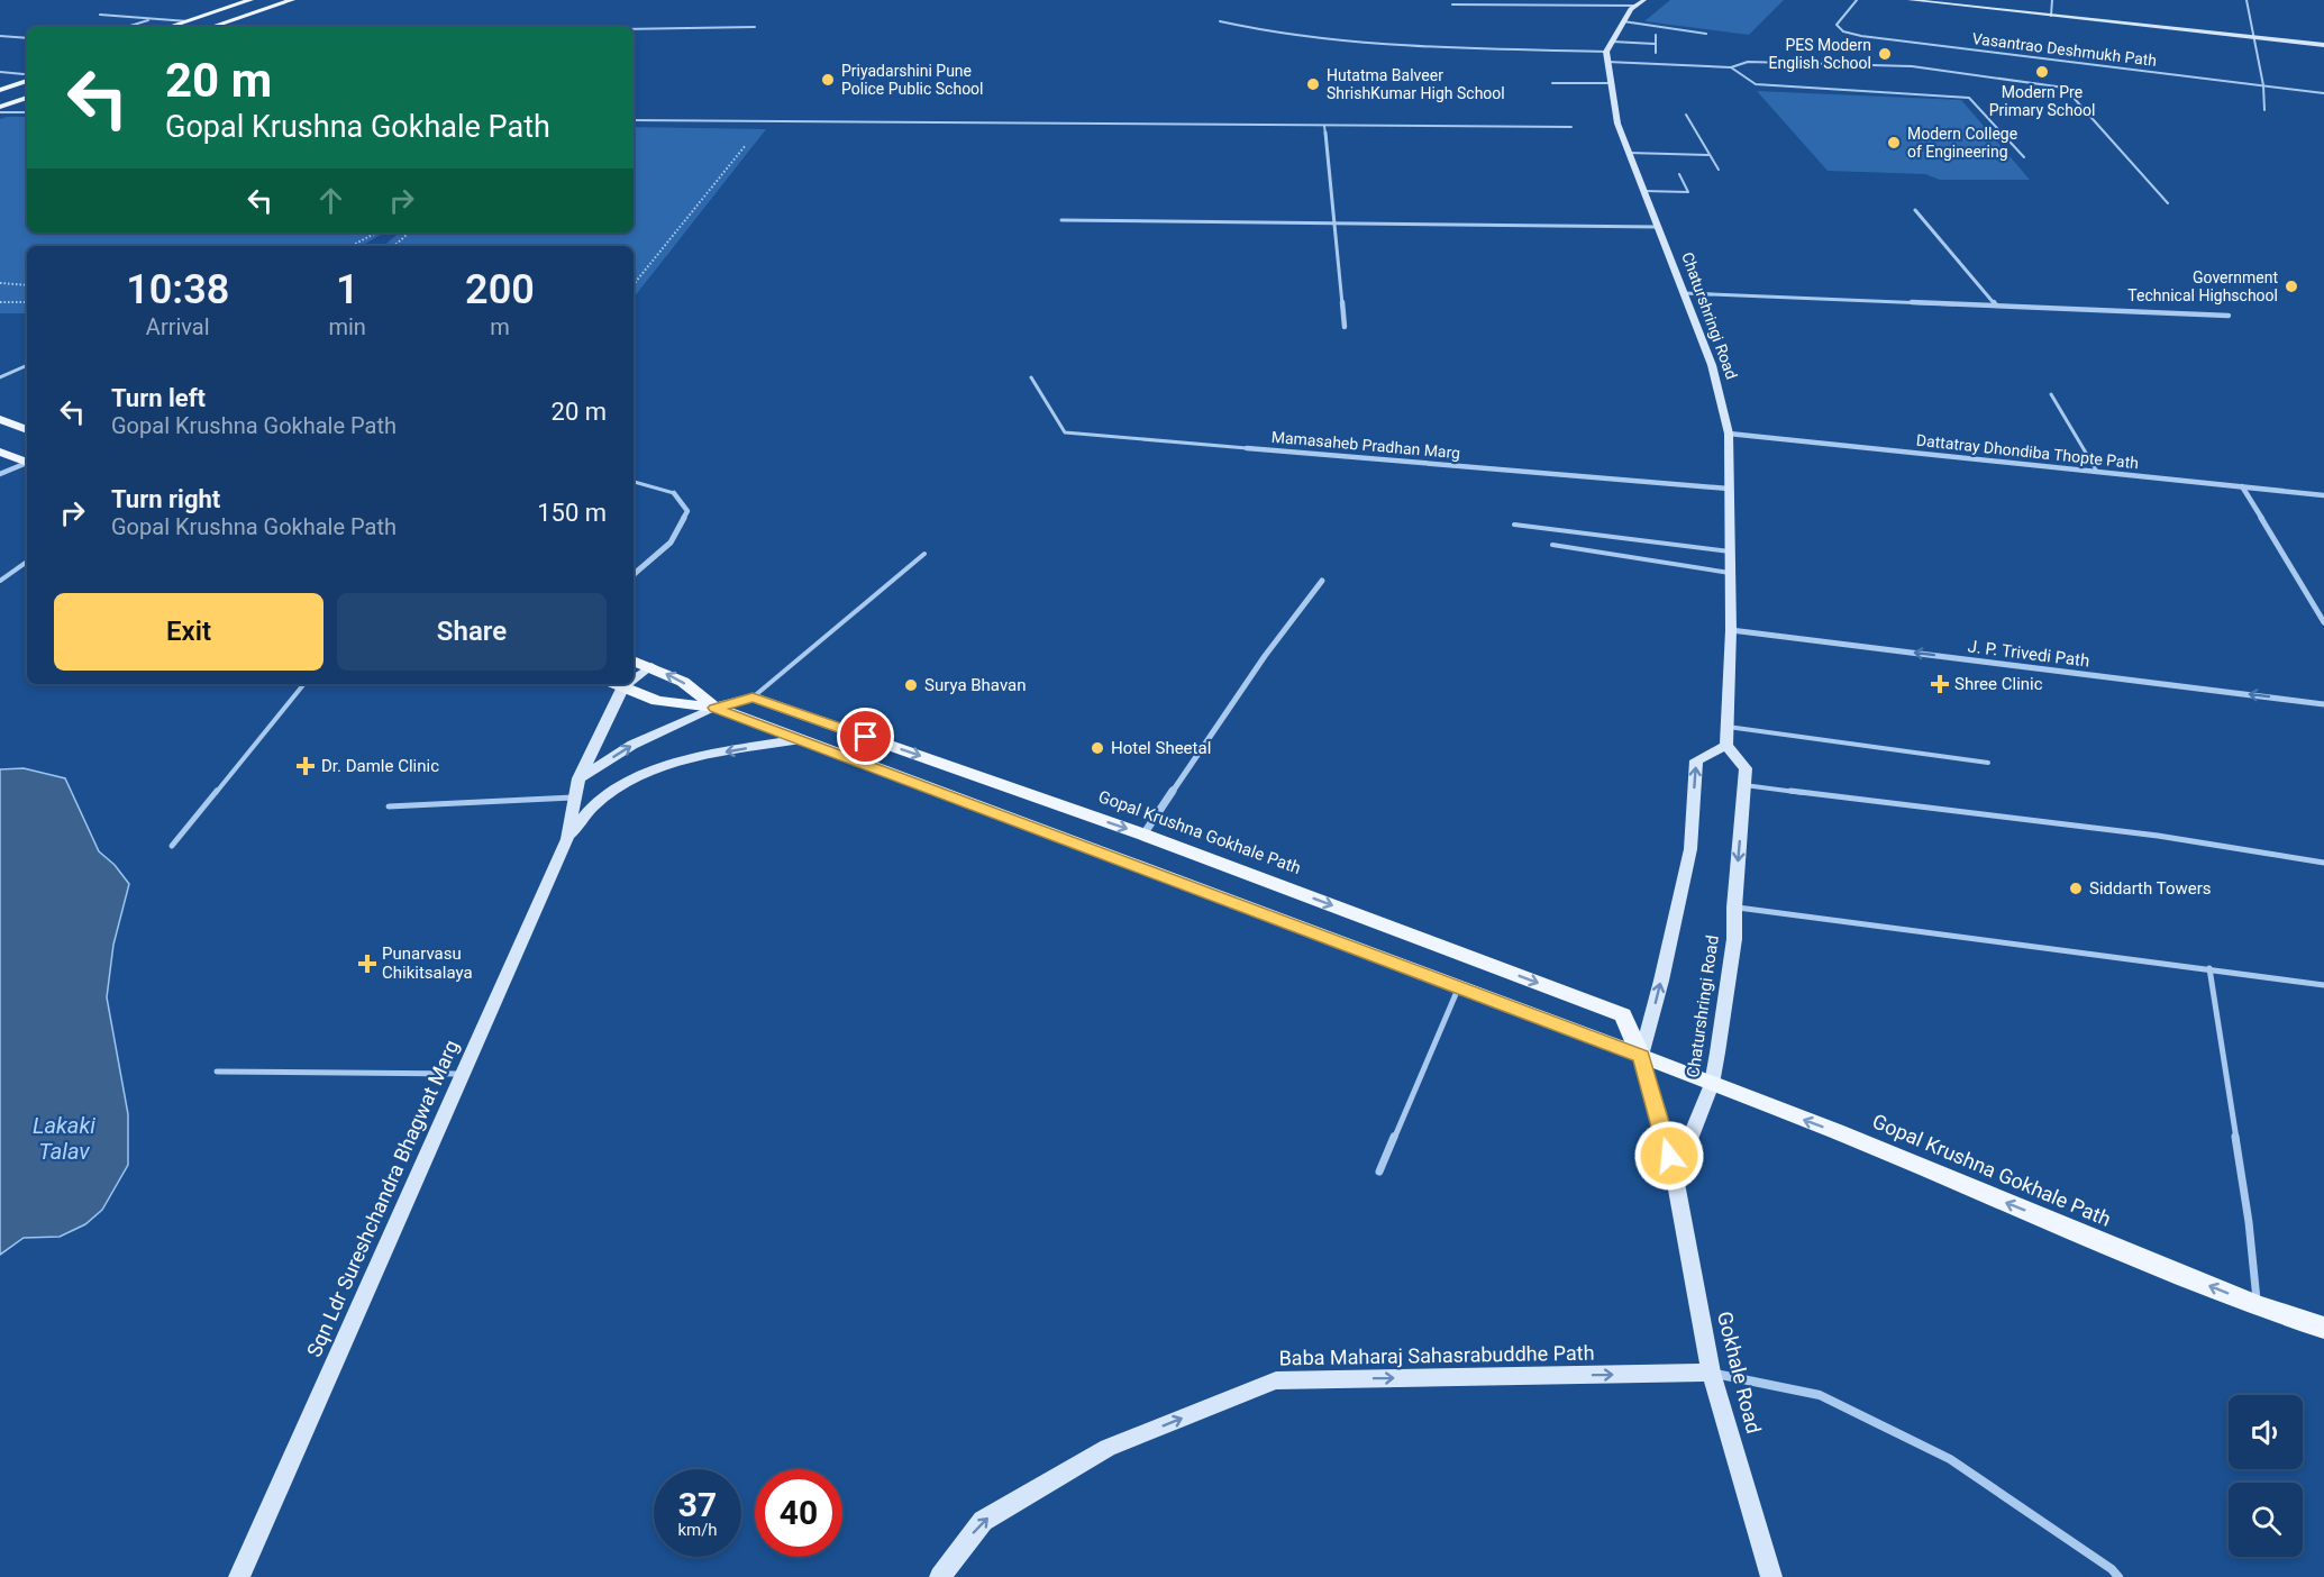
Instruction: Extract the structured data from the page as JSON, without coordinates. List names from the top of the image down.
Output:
{
  "streets": {
    "main road": ["Gopal Krushna Gokhale Path"],
    "street": [
      "Vasantrao Deshmukh Path",
      "Chaturshringi Road",
      "Mamasaheb Pradhan Marg",
      "Dattatray Dhondiba Thopte Path",
      "J. P. Trivedi Path",
      "Sqn Ldr Sureshchandra Bhagwat Marg",
      "Baba Maharaj Sahasrabuddhe Path",
      "Gokhale Road"
    ]
  },
  "crossings": [
    ["Chaturshringi Road", "Mamasaheb Pradhan Marg"],
    ["Chaturshringi Road", "Dattatray Dhondiba Thopte Path"],
    ["Chaturshringi Road", "J. P. Trivedi Path"],
    ["Chaturshringi Road", "Gopal Krushna Gokhale Path"],
    ["Chaturshringi Road", "Gokhale Road"],
    ["Gopal Krushna Gokhale Path", "Sqn Ldr Sureshchandra Bhagwat Marg"],
    ["Baba Maharaj Sahasrabuddhe Path", "Gokhale Road"]
  ],
  "one_way": ["J. P. Trivedi Path", "Baba Maharaj Sahasrabuddhe Path"],
  "water": ["Lakaki Talav"],
  "places": {
    "other": [
      "PES Modern English School",
      "Modern Pre Primary School",
      "Priyadarshini Pune Police Public School",
      "Hutatma Balveer ShrishKumar High School",
      "Modern College of Engineering",
      "Government Technical Highschool",
      "Surya Bhavan",
      "Hotel Sheetal",
      "Siddarth Towers"
    ],
    "health": ["Shree Clinic", "Dr. Damle Clinic", "Punarvasu Chikitsalaya"]
  },
  "page": {
    "turn": ["20 m", "Gopal Krushna Gokhale Path"],
    "eta": [
      "10:38",
      "Arrival",
      "1",
      "min",
      "200",
      "m"
    ],
    "list": [
      {
        "name": "Turn left",
        "note": "Gopal Krushna Gokhale Path",
        "value": "20 m"
      },
      {
        "name": "Turn right",
        "note": "Gopal Krushna Gokhale Path",
        "value": "150 m"
      }
    ],
    "buttons": ["Exit", "Share"],
    "speed": "37 km/h",
    "limit": "40"
  }
}
